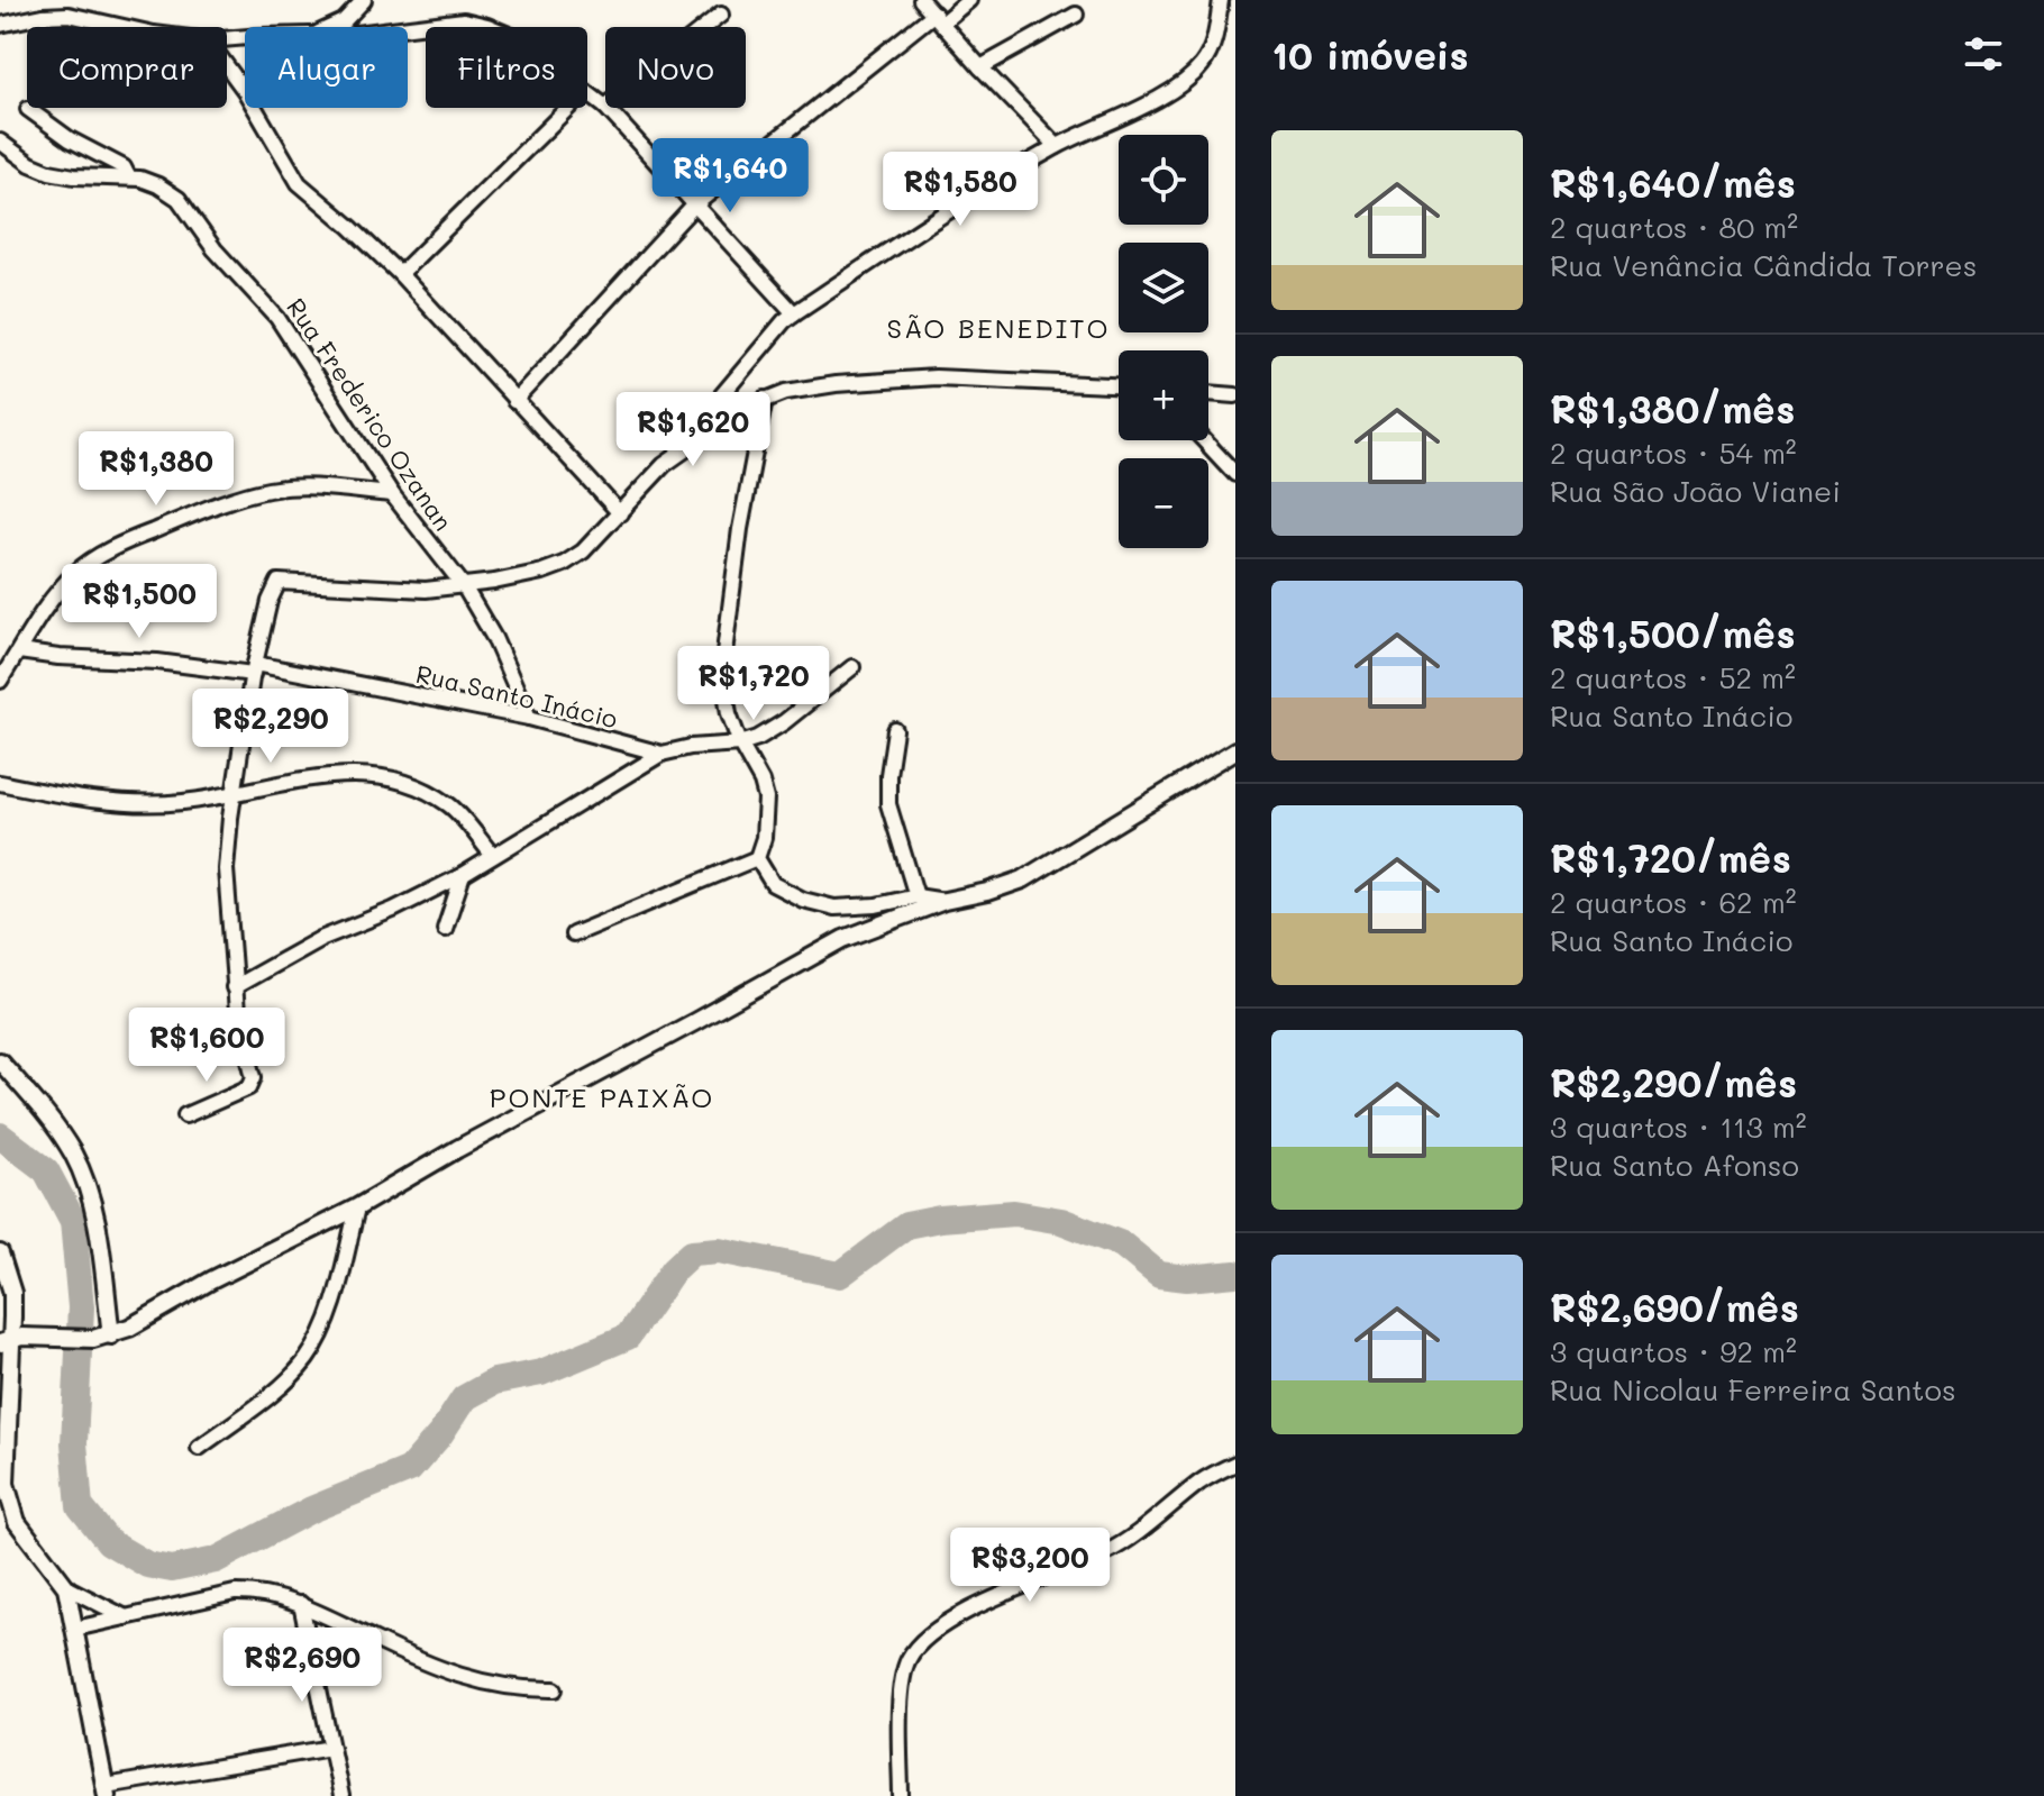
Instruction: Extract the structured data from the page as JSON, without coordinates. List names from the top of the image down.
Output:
{
  "streets": {
    "street": ["Rua Frederico Ozanan", "Rua Santo Inácio"]
  },
  "crossings": [
    ["Rua Frederico Ozanan", "Rua Santo Inácio"]
  ],
  "districts": ["SÃO BENEDITO", "PONTE PAIXÃO"],
  "page": {
    "heading": "10 imóveis",
    "chip": [
      "Comprar",
      "Alugar",
      "Filtros",
      "Novo"
    ],
    "list": [
      {
        "name": "R$1,640/mês",
        "note": "2 quartos · 80 m² · Rua Venância Cândida Torres"
      },
      {
        "name": "R$1,380/mês",
        "note": "2 quartos · 54 m² · Rua São João Vianei"
      },
      {
        "name": "R$1,500/mês",
        "note": "2 quartos · 52 m² · Rua Santo Inácio"
      },
      {
        "name": "R$1,720/mês",
        "note": "2 quartos · 62 m² · Rua Santo Inácio"
      },
      {
        "name": "R$2,290/mês",
        "note": "3 quartos · 113 m² · Rua Santo Afonso"
      },
      {
        "name": "R$2,690/mês",
        "note": "3 quartos · 92 m² · Rua Nicolau Ferreira Santos"
      }
    ],
    "map_buttons": ["+", "−"],
    "price": [
      "R$1,640",
      "R$1,580",
      "R$1,620",
      "R$1,380",
      "R$1,500",
      "R$1,720",
      "R$2,290",
      "R$1,600",
      "R$3,200",
      "R$2,690"
    ]
  }
}
